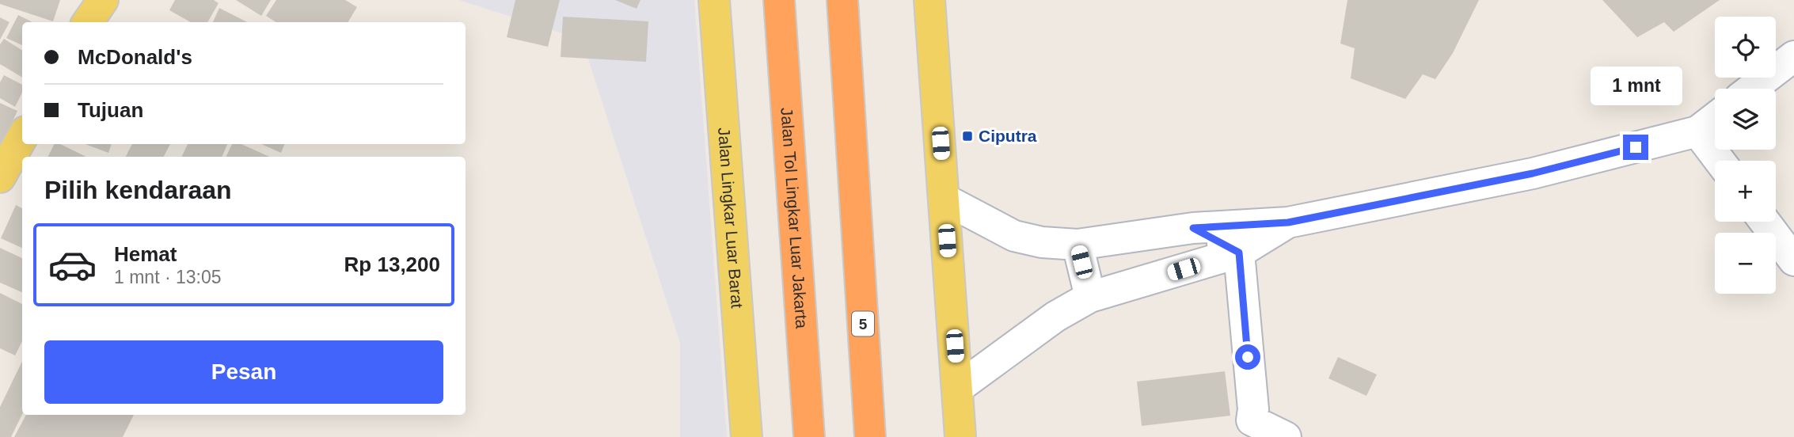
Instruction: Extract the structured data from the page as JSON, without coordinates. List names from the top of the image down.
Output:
{
  "streets": {
    "highway": ["Jalan Tol Lingkar Luar Jakarta", "5"],
    "main road": ["Jalan Lingkar Luar Barat"]
  },
  "places": {
    "transit": ["Ciputra"]
  },
  "page": {
    "map_buttons": ["+", "−"],
    "banner": ["McDonald's", "Tujuan"],
    "bubble": "1 mnt",
    "heading": "Pilih kendaraan",
    "list": [
      {
        "name": "Hemat",
        "note": "1 mnt · 13:05",
        "value": "Rp 13,200"
      }
    ],
    "buttons": "Pesan"
  }
}
